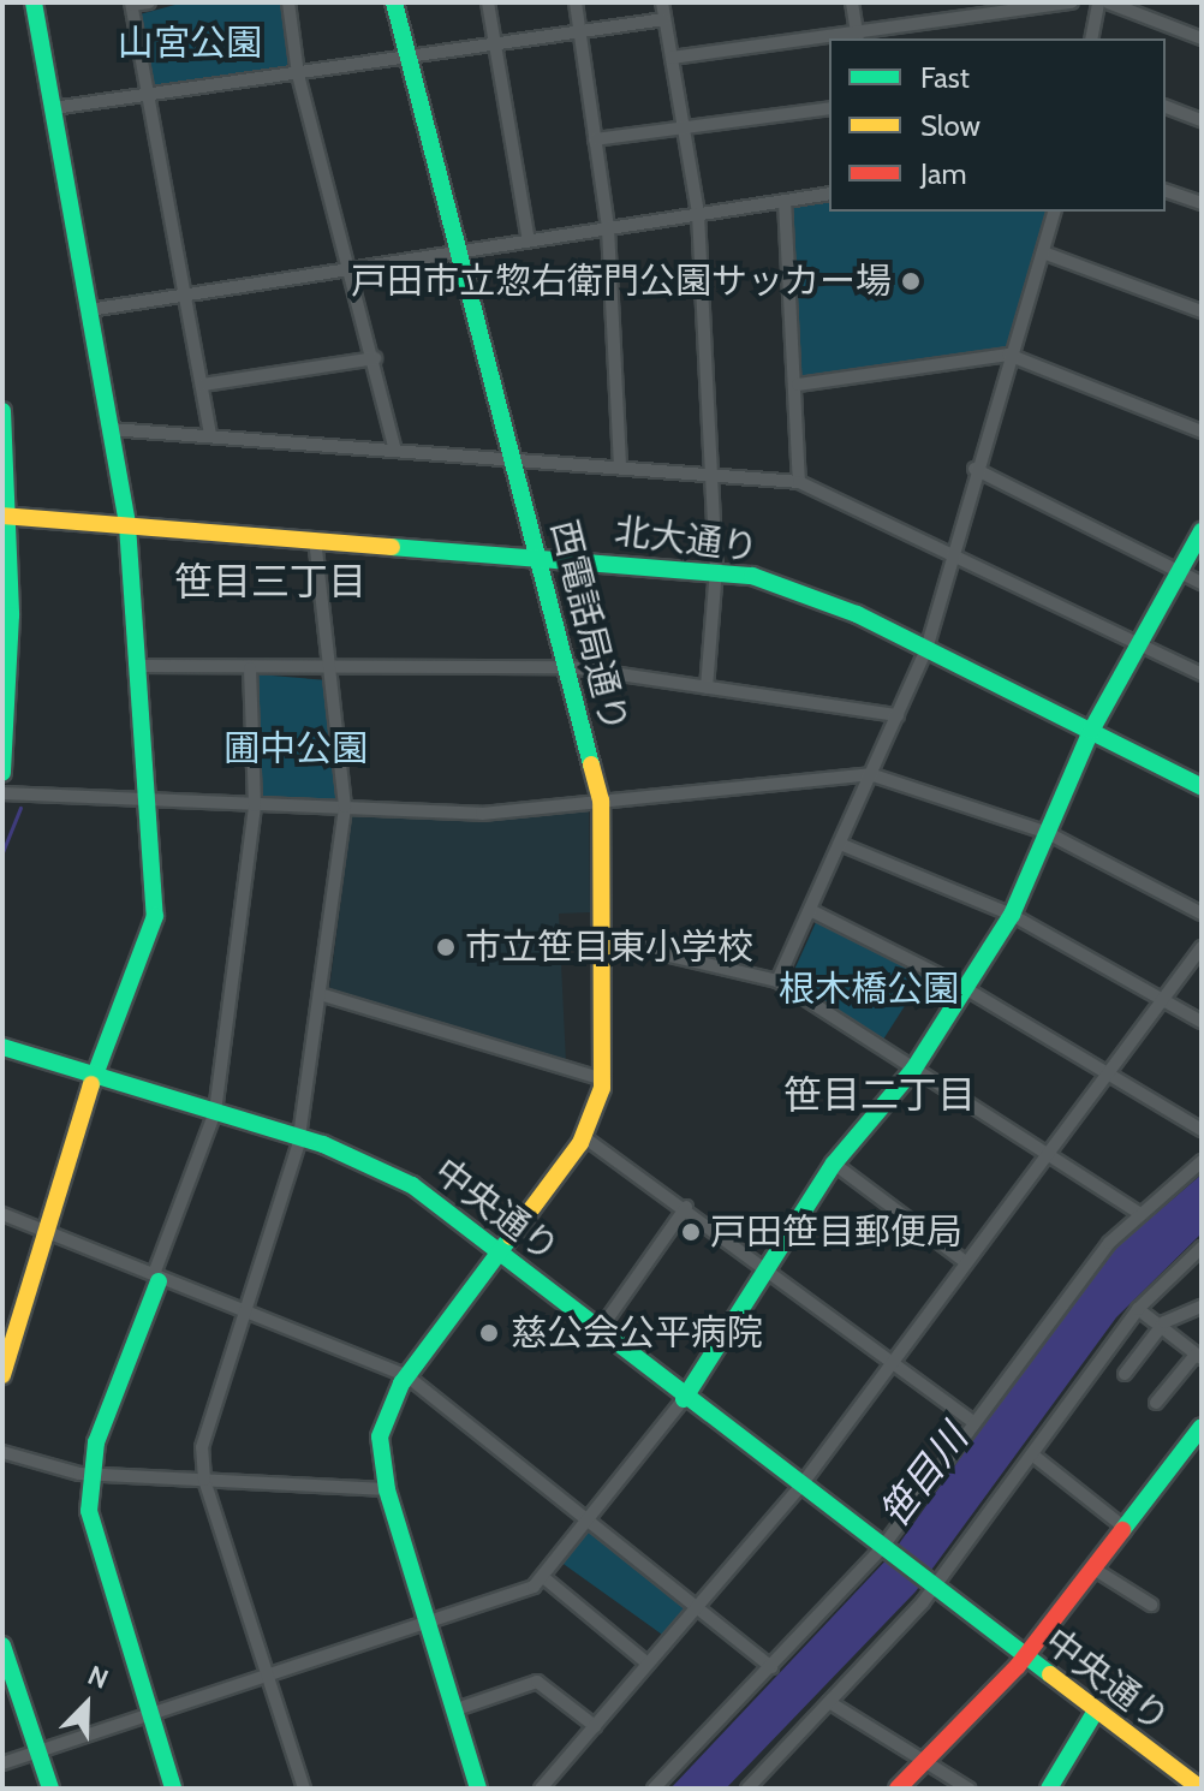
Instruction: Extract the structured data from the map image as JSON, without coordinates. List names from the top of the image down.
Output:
{
  "streets": {
    "main road": ["北大通り", "西電話局通り", "中央通り"]
  },
  "crossings": [
    ["北大通り", "西電話局通り"],
    ["西電話局通り", "中央通り"]
  ],
  "districts": ["笹目三丁目", "笹目二丁目"],
  "water": ["笹目川"],
  "parks": ["山宮公園", "圃中公園", "根木橋公園"],
  "places": [
    "戸田市立惣右衛門公園サッカー場",
    "市立笹目東小学校",
    "戸田笹目郵便局",
    "慈公会公平病院"
  ],
  "legend": ["Fast", "Slow", "Jam"],
  "north": "top right"
}
